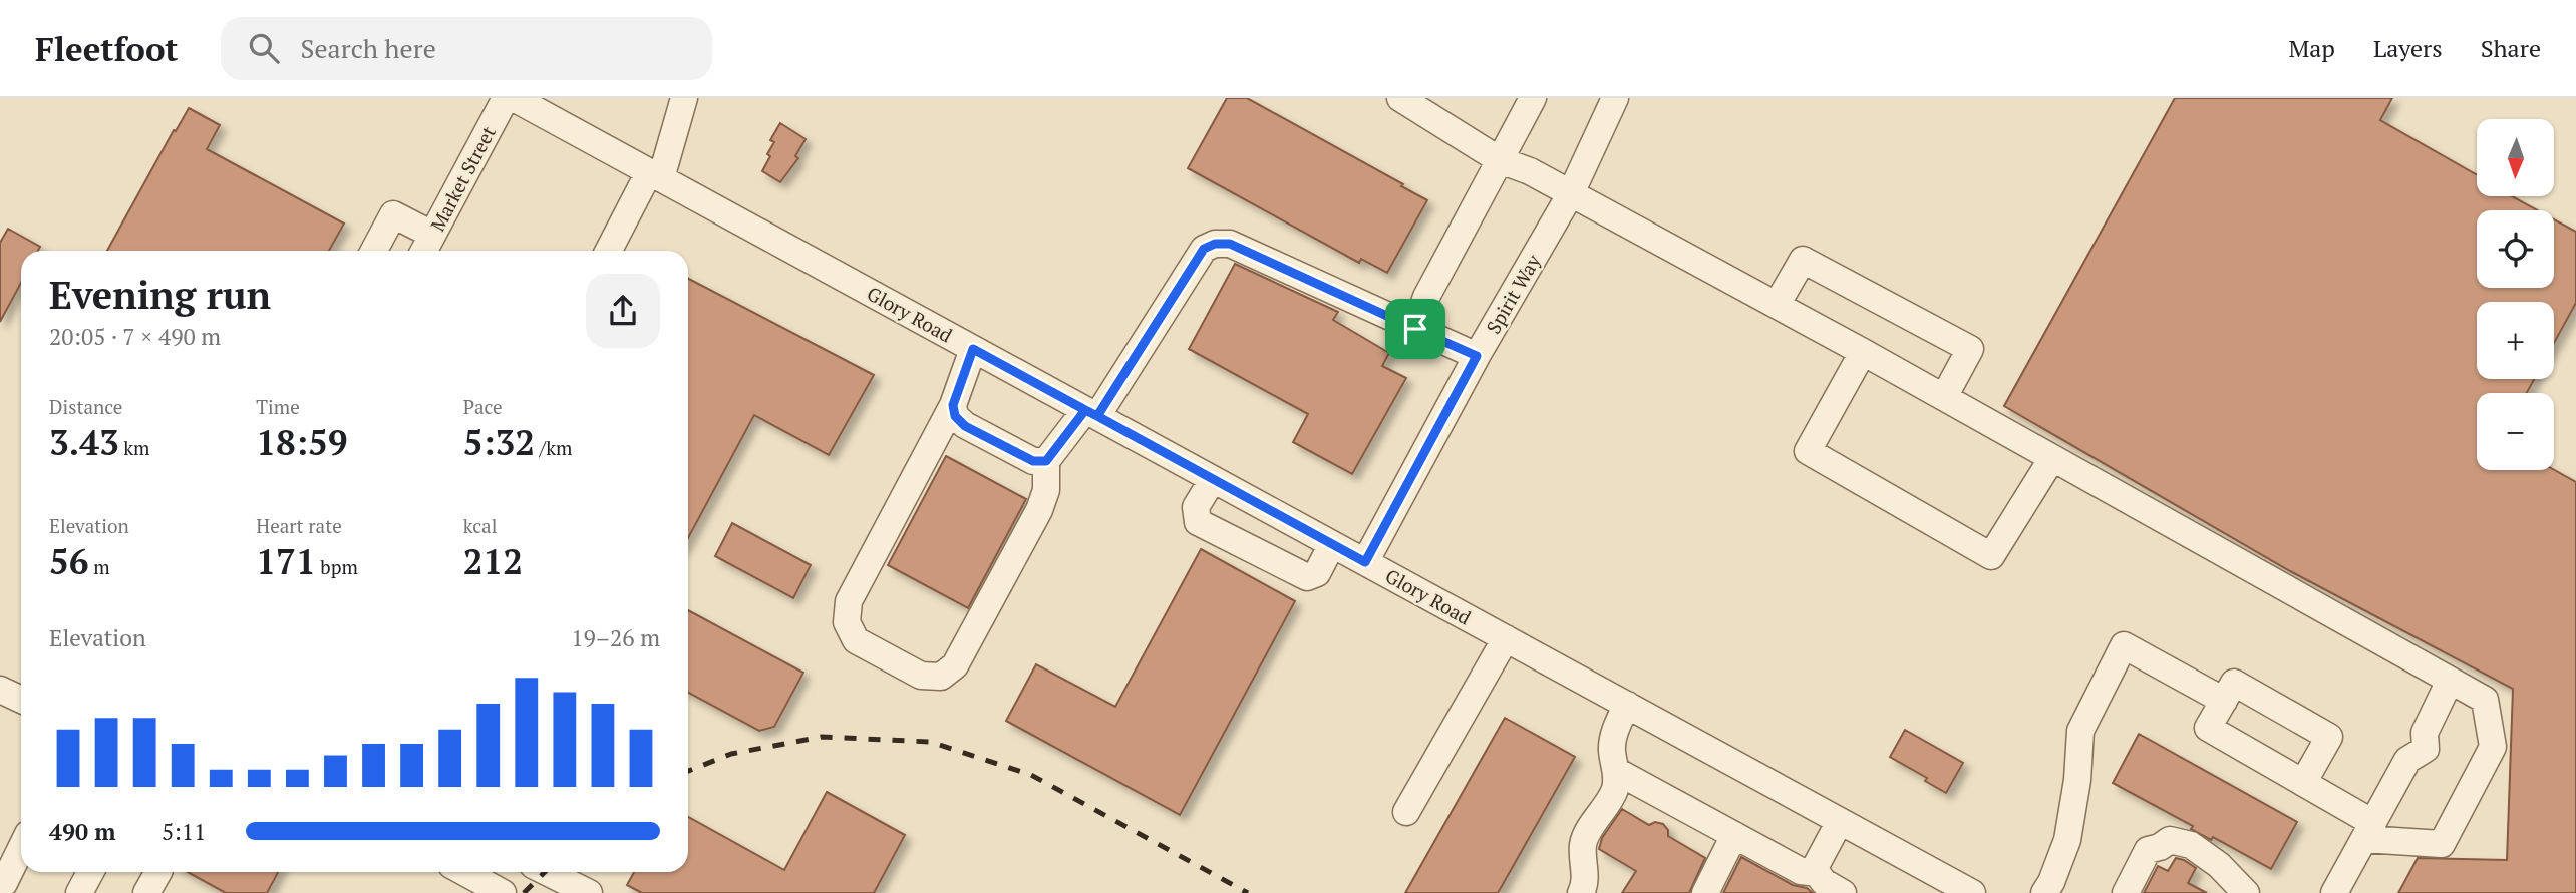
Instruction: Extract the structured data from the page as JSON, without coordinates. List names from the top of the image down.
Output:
{
  "streets": {
    "street": ["Market Street", "Spirit Way", "Glory Road"]
  },
  "crossings": [
    ["Spirit Way", "Glory Road"]
  ],
  "north": "bottom",
  "page": {
    "header": "Fleetfoot",
    "search": "Search here",
    "nav": ["Map", "Layers", "Share"],
    "map_buttons": ["+", "−"],
    "heading": ["Evening run", "20:05 · 7 × 490 m"],
    "stats": [
      ["Distance", "3.43 km"],
      ["Time", "18:59"],
      ["Pace", "5:32 /km"],
      ["Elevation", "56 m"],
      ["Heart rate", "171 bpm"],
      ["kcal", "212"]
    ],
    "chart": ["Elevation", "19–26 m"],
    "list": [
      {
        "name": "490 m",
        "note": "5:11"
      }
    ]
  }
}
